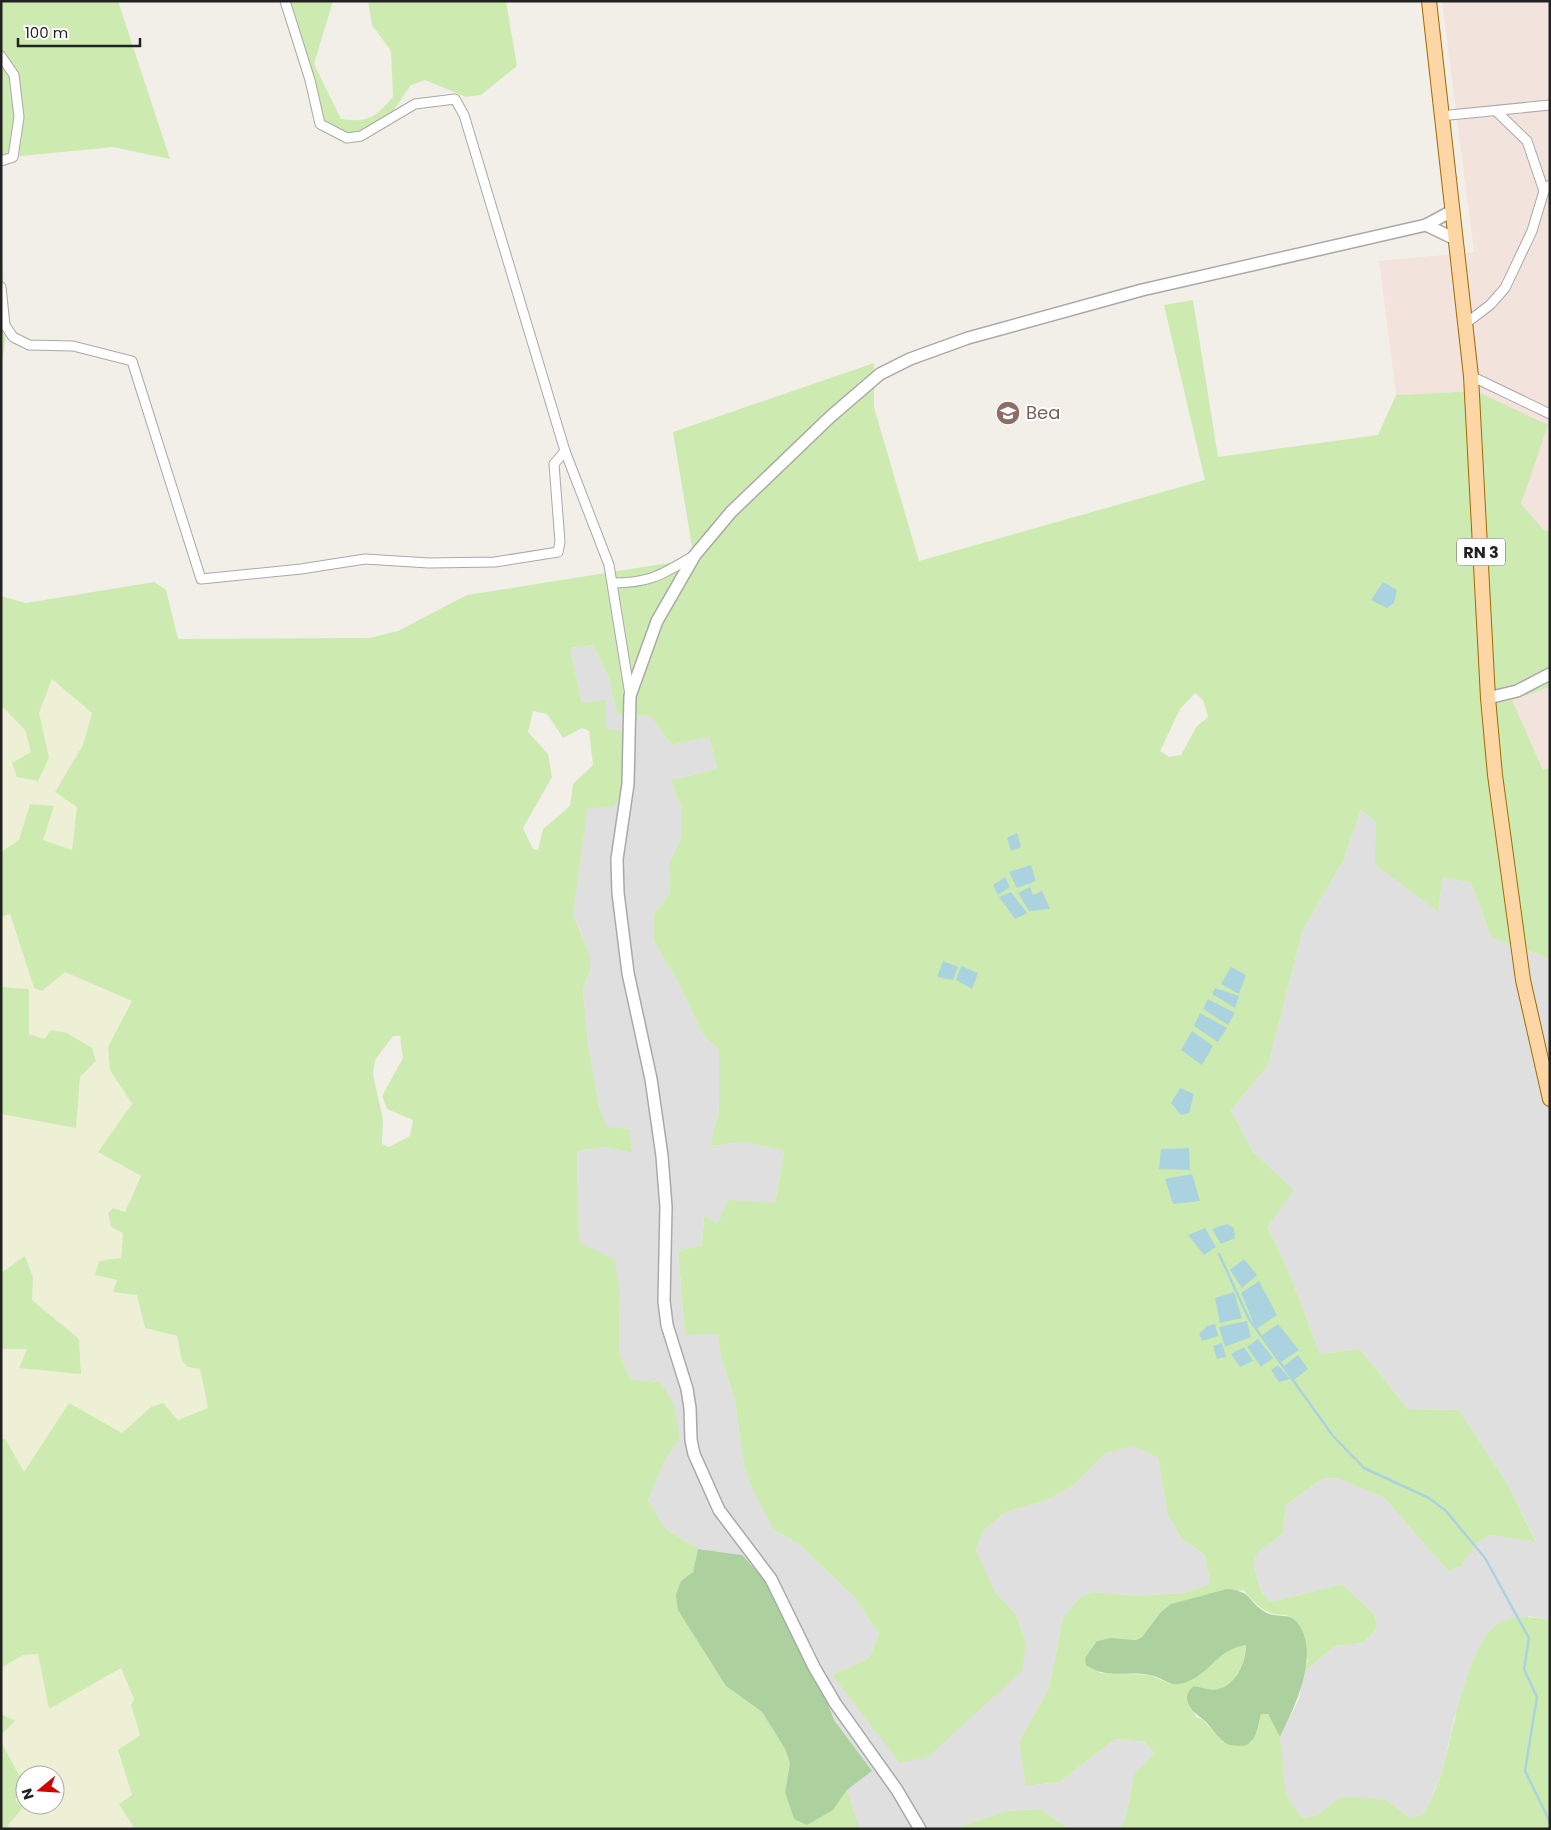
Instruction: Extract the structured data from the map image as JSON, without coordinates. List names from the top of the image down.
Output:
{
  "streets": {
    "main road": ["RN 3"]
  },
  "places": {
    "school or university": ["Bea"]
  },
  "scale_bar": "100 m",
  "north": "left"
}
